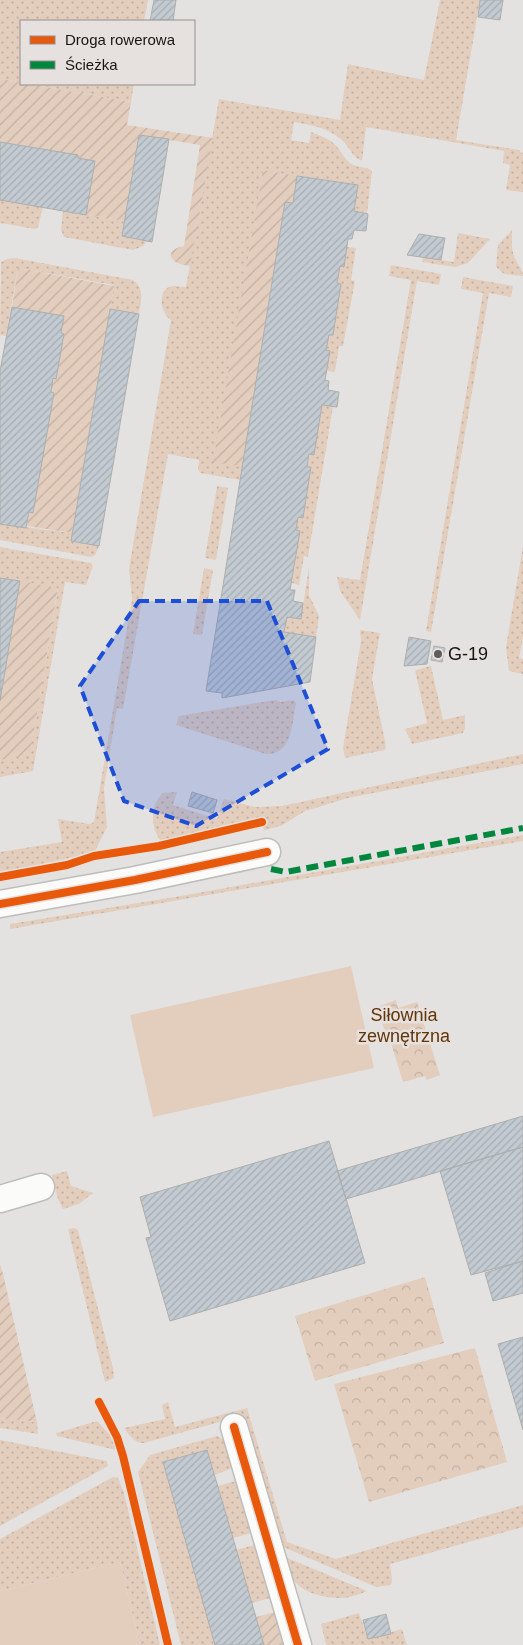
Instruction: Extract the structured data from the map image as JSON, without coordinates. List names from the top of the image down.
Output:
{
  "parks": ["Siłownia zewnętrzna"],
  "places": ["G-19"],
  "legend": ["Droga rowerowa", "Ścieżka"]
}
